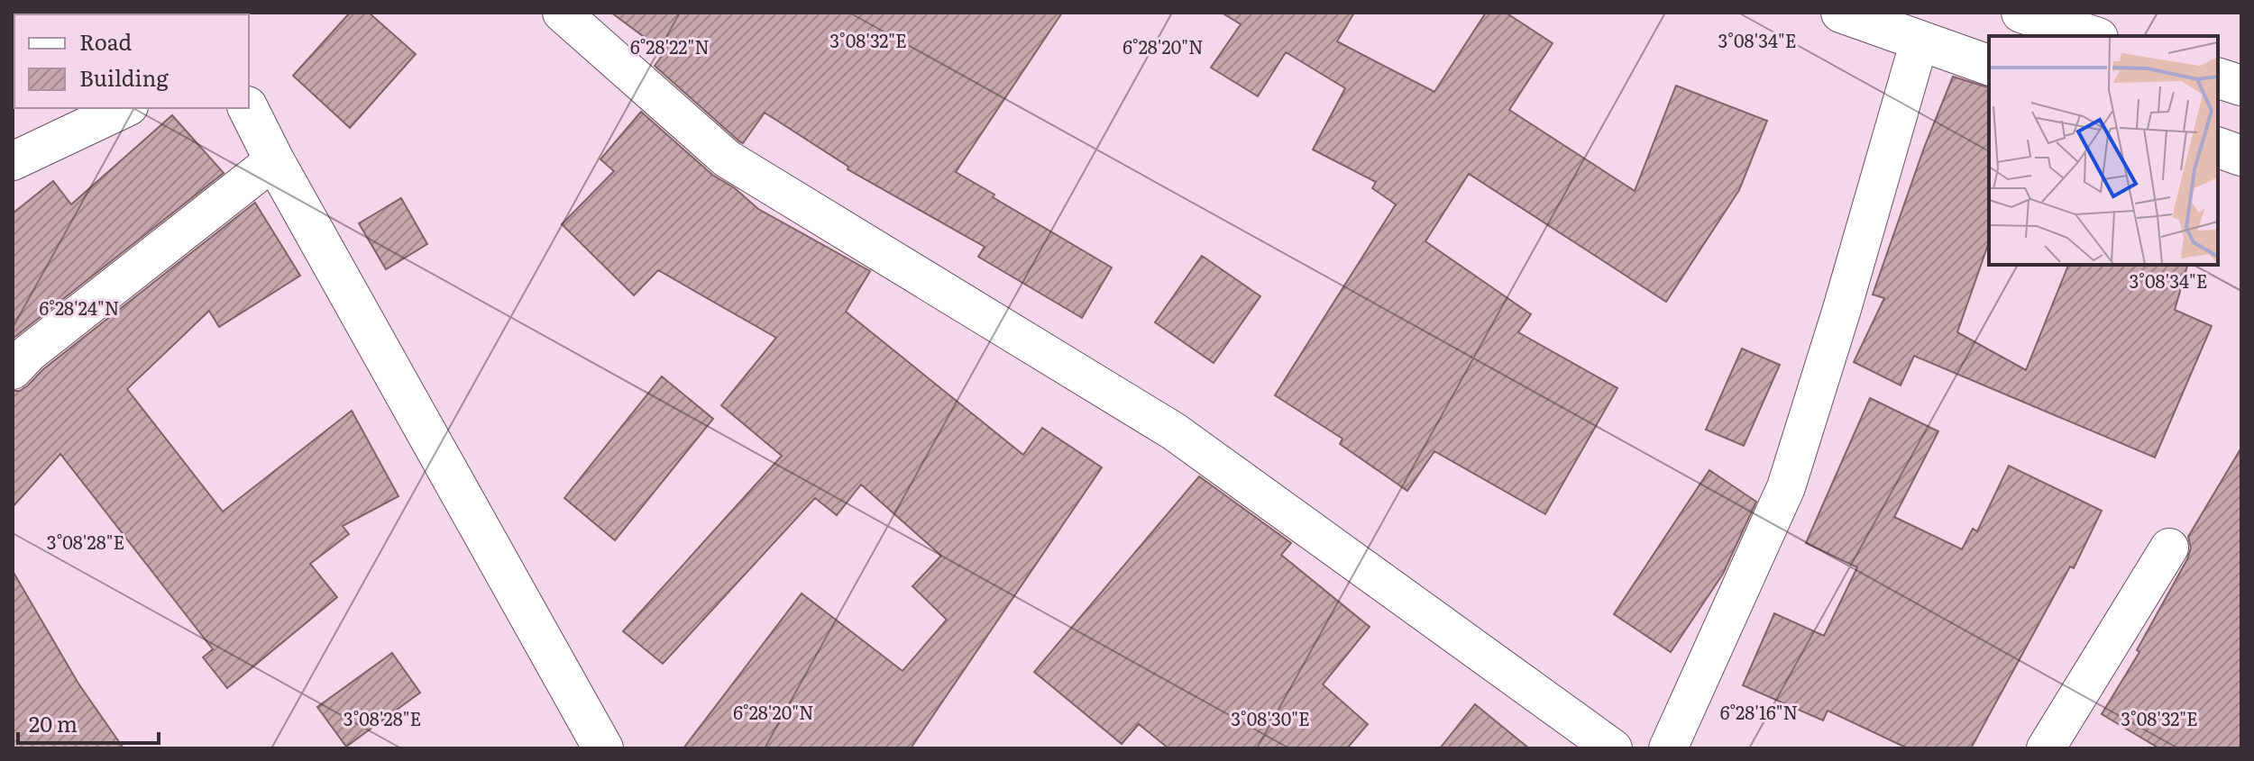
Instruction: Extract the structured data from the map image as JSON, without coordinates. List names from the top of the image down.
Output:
{
  "legend": ["Road", "Building"],
  "scale_bar": "20 m",
  "coordinates": [
    "3°08'32\"E",
    "3°08'34\"E",
    "6°28'22\"N",
    "6°28'20\"N",
    "6°28'24\"N",
    "3°08'28\"E",
    "6°28'16\"N",
    "3°08'30\"E"
  ]
}
